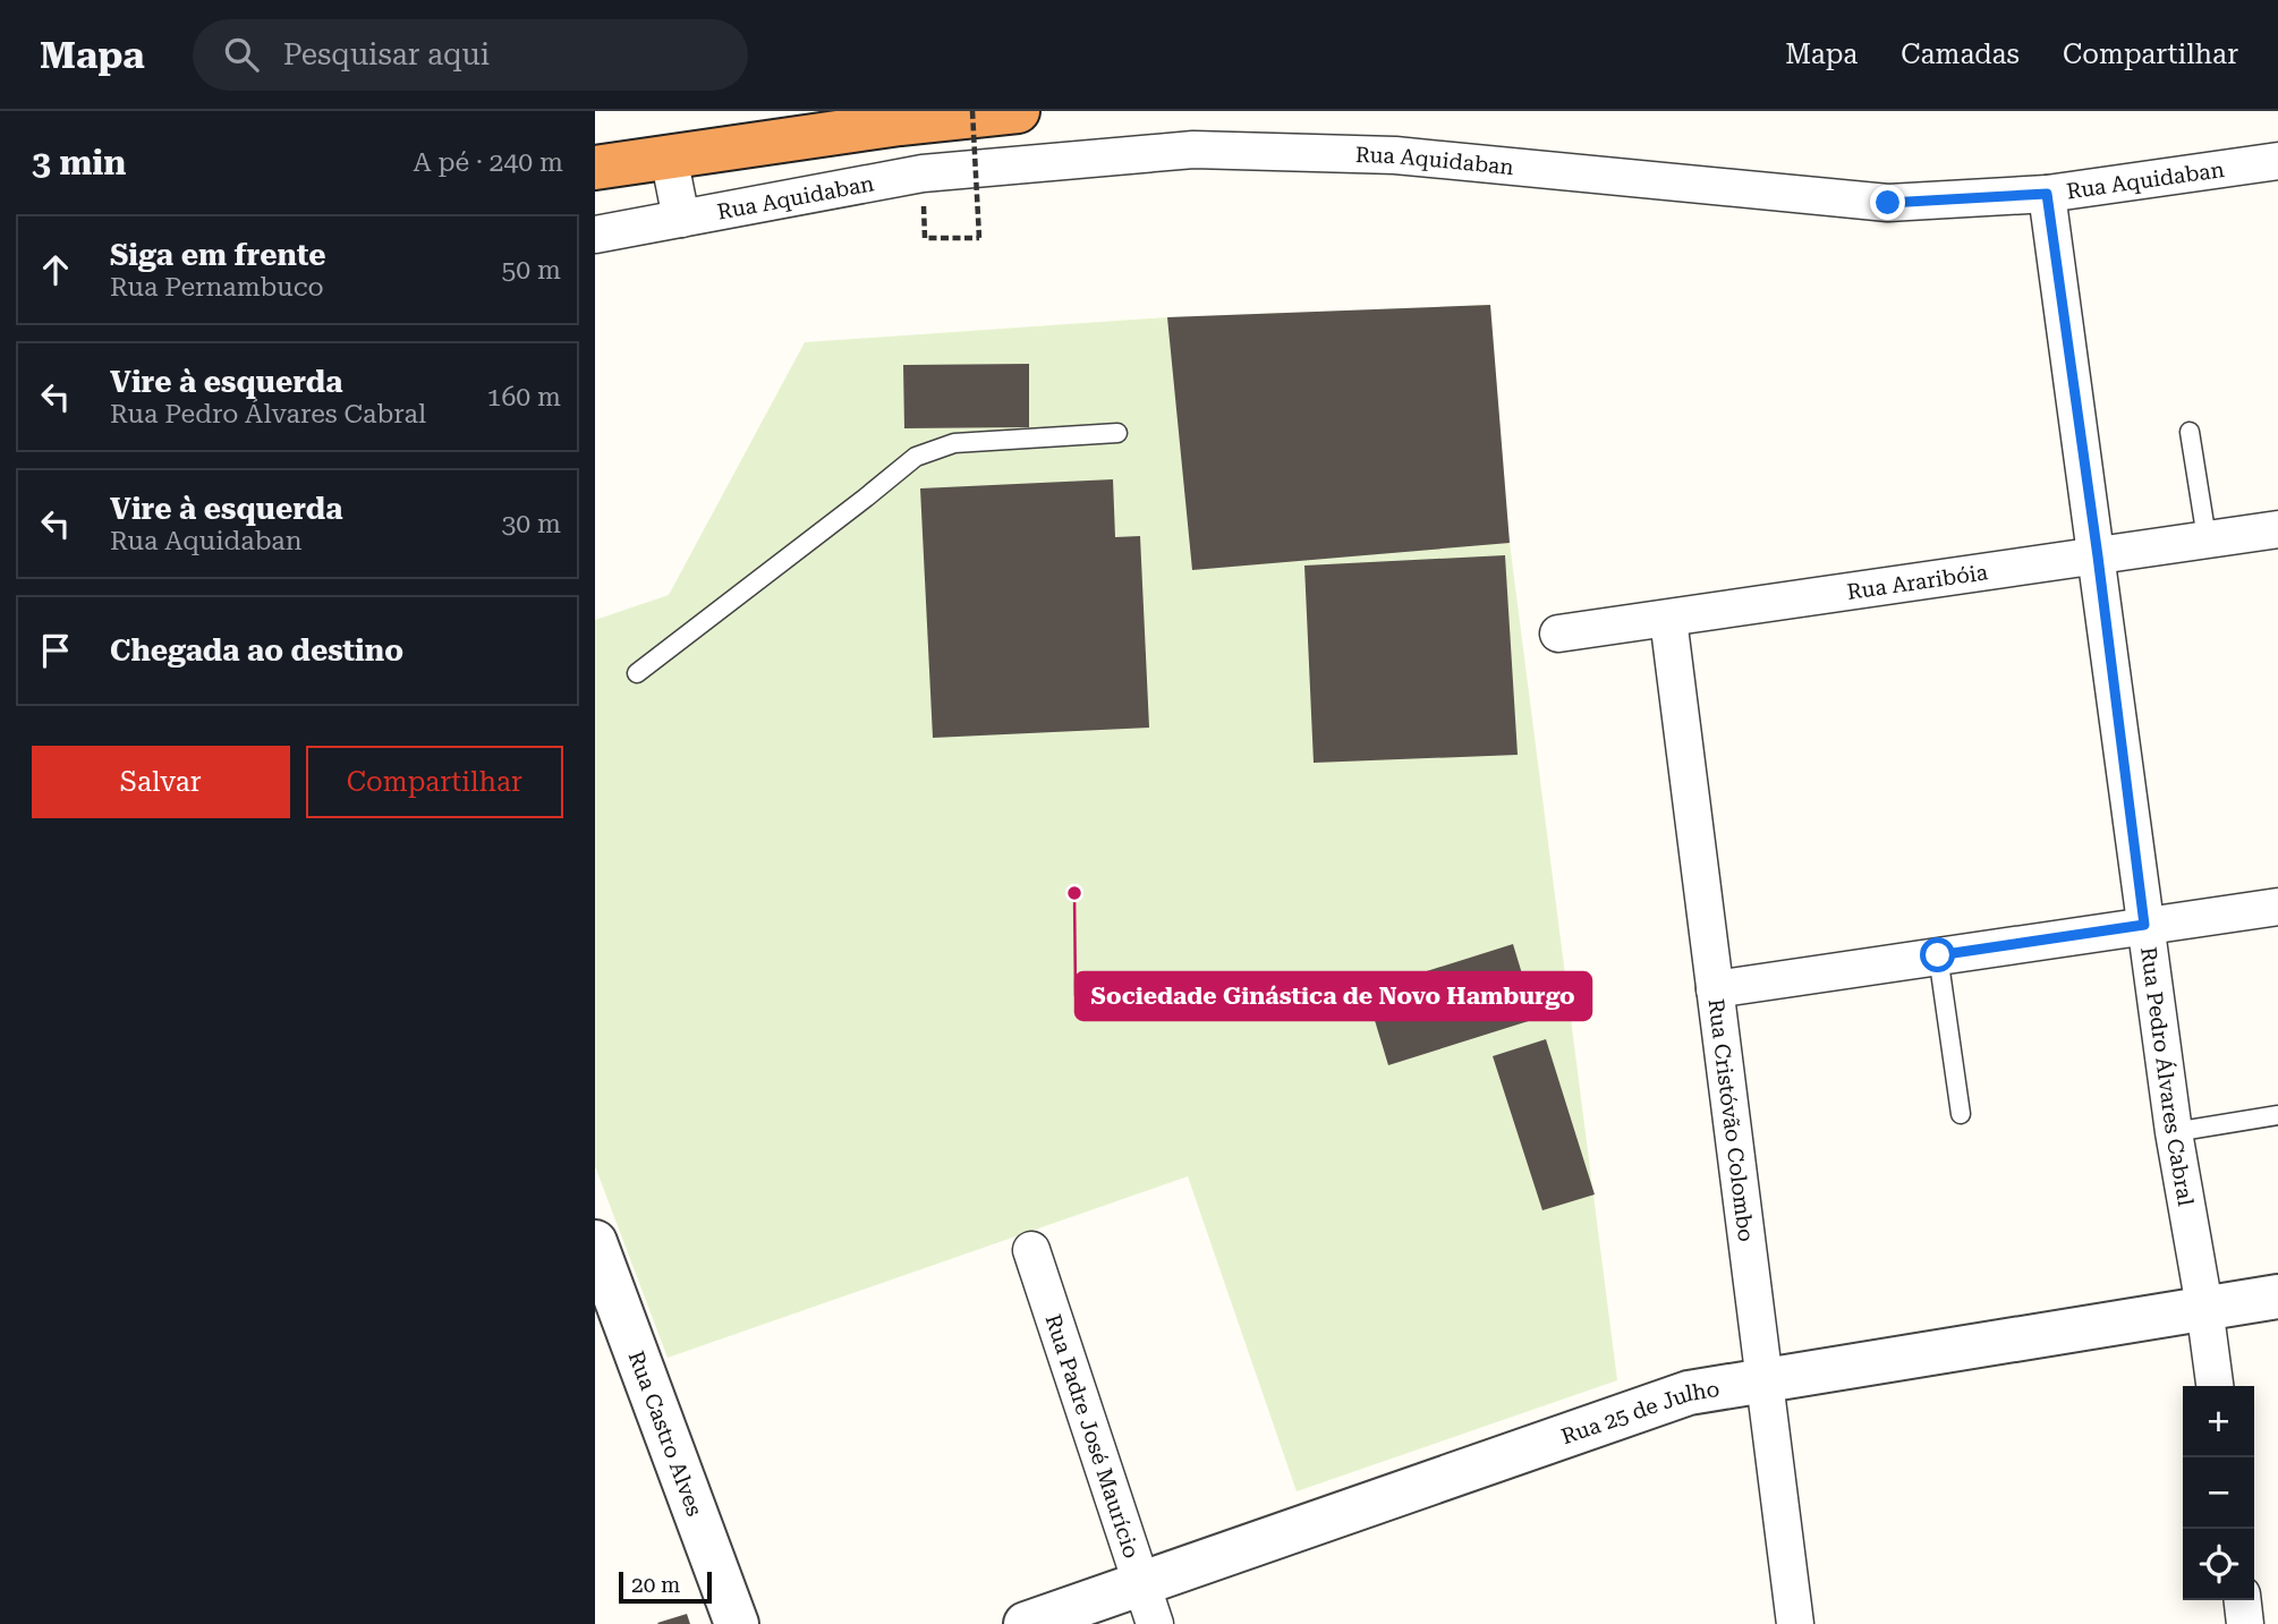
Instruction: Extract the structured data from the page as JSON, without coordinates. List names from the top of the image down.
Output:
{
  "streets": {
    "street": [
      "Rua Aquidaban",
      "Rua Araribóia",
      "Rua Pedro Álvares Cabral",
      "Rua Cristóvão Colombo",
      "Rua 25 de Julho",
      "Rua Castro Alves",
      "Rua Padre José Maurício"
    ]
  },
  "crossings": [
    ["Rua Aquidaban", "Rua Pedro Álvares Cabral"],
    ["Rua Araribóia", "Rua Pedro Álvares Cabral"],
    ["Rua Araribóia", "Rua Cristóvão Colombo"],
    ["Rua Pedro Álvares Cabral", "Rua 25 de Julho"],
    ["Rua Cristóvão Colombo", "Rua 25 de Julho"],
    ["Rua 25 de Julho", "Rua Padre José Maurício"]
  ],
  "places": ["Sociedade Ginástica de Novo Hamburgo"],
  "scale_bar": "20 m",
  "page": {
    "header": "Mapa",
    "search": "Pesquisar aqui",
    "nav": ["Mapa", "Camadas", "Compartilhar"],
    "heading": ["3 min", "A pé · 240 m"],
    "list": [
      ["Siga em frente", "Rua Pernambuco", "50 m"],
      ["Vire à esquerda", "Rua Pedro Álvares Cabral", "160 m"],
      ["Vire à esquerda", "Rua Aquidaban", "30 m"],
      "Chegada ao destino"
    ],
    "buttons": ["Salvar", "Compartilhar"],
    "map_buttons": ["+", "−"],
    "scale": "20 m"
  }
}
